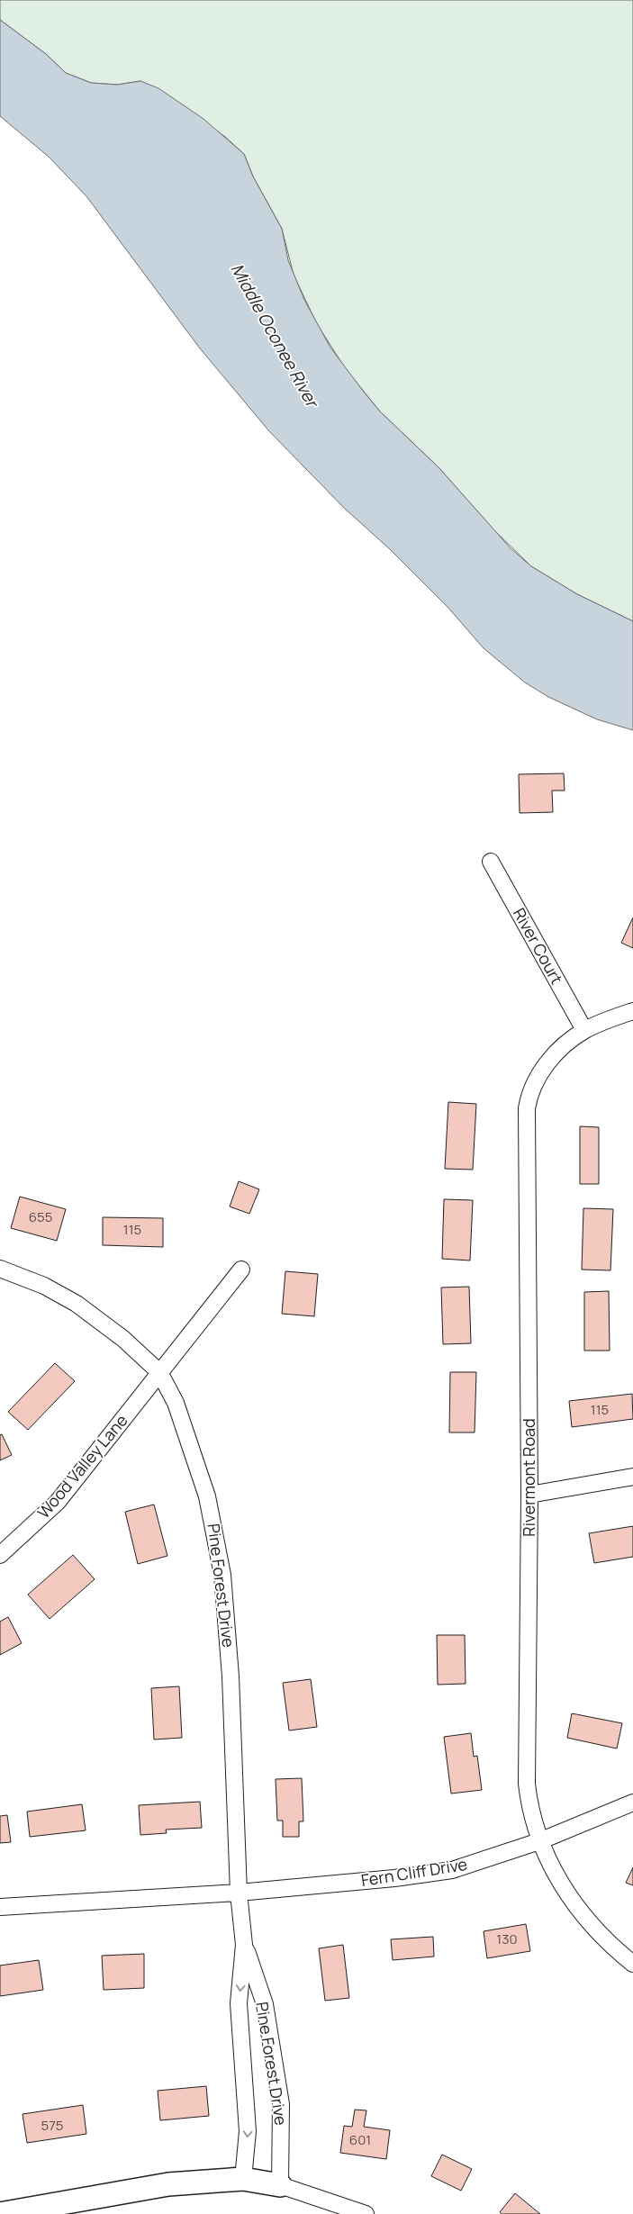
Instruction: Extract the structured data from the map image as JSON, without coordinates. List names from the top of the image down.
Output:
{
  "streets": {
    "street": [
      "River Court",
      "Wood Valley Lane",
      "Rivermont Road",
      "Pine Forest Drive",
      "Fern Cliff Drive"
    ]
  },
  "crossings": [
    ["River Court", "Rivermont Road"],
    ["Wood Valley Lane", "Pine Forest Drive"],
    ["Rivermont Road", "Fern Cliff Drive"],
    ["Pine Forest Drive", "Fern Cliff Drive"]
  ],
  "water": ["Middle Oconee River"],
  "house_numbers": [
    "655",
    "115",
    "115",
    "130",
    "575",
    "601"
  ]
}
